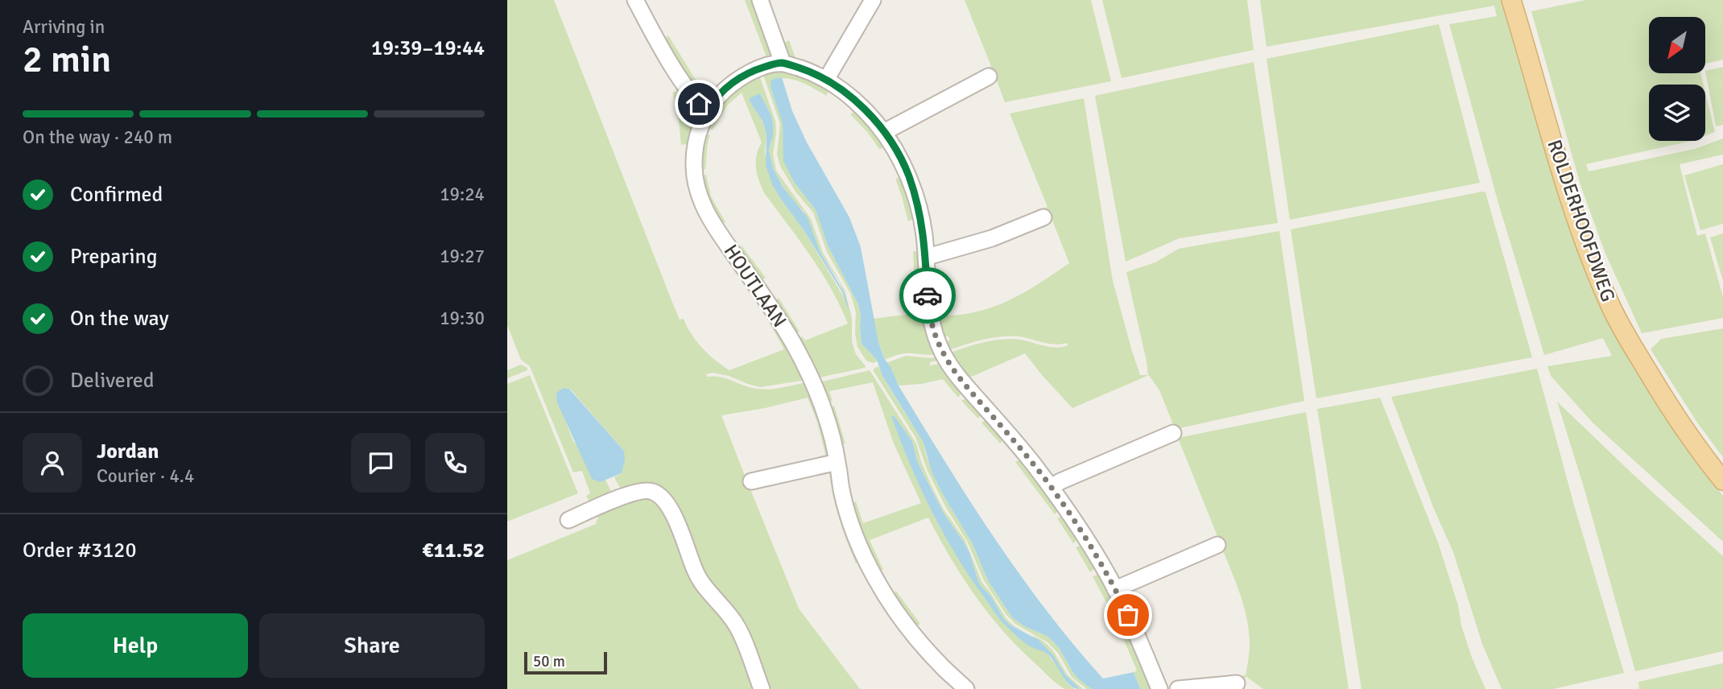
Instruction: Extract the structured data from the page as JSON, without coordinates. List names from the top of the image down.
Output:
{
  "streets": {
    "main road": ["ROLDERHOOFDWEG"],
    "street": ["HOUTLAAN"]
  },
  "scale_bar": "50 m",
  "north": "bottom left",
  "page": {
    "heading": ["2 min", "Arriving in", "19:39–19:44"],
    "panel": [
      "Jordan",
      "Courier · 4.4",
      "Order #3120",
      "€11.52"
    ],
    "bar": "On the way · 240 m",
    "list": [
      ["Confirmed", "19:24"],
      ["Preparing", "19:27"],
      ["On the way", "19:30"],
      "Delivered"
    ],
    "buttons": ["Help", "Share"],
    "scale": "50 m"
  }
}
